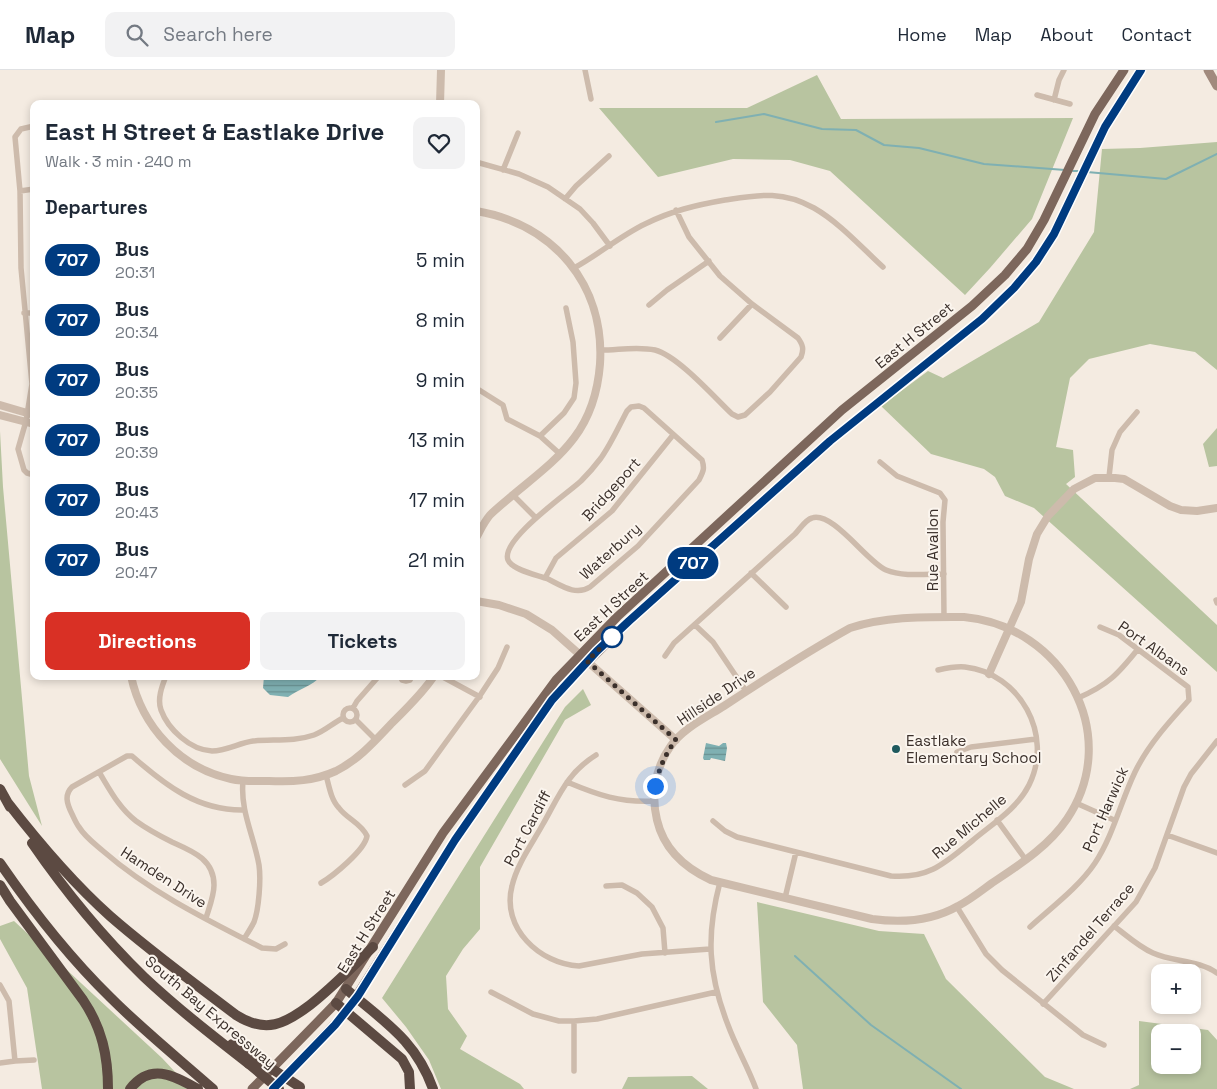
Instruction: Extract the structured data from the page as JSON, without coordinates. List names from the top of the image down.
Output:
{
  "streets": {
    "highway": ["South Bay Expressway"],
    "main road": ["East H Street"],
    "street": [
      "Bridgeport",
      "Rue Avallon",
      "Waterbury",
      "Port Albans",
      "Hillside Drive",
      "Port Harwick",
      "Rue Michelle",
      "Port Cardiff",
      "Hamden Drive",
      "Zinfandel Terrace"
    ]
  },
  "crossings": [
    ["Bridgeport", "Waterbury"],
    ["Rue Avallon", "Hillside Drive"],
    ["Port Albans", "Port Harwick"]
  ],
  "places": ["Eastlake Elementary School"],
  "lines": ["bus line 707"],
  "page": {
    "header": "Map",
    "search": "Search here",
    "nav": [
      "Home",
      "Map",
      "About",
      "Contact"
    ],
    "on_map": "707",
    "heading": [
      ["East H Street & Eastlake Drive", "Walk · 3 min · 240 m"],
      "Departures"
    ],
    "list": [
      {
        "mark": "707",
        "name": "Bus",
        "note": "20:31",
        "value": "5 min"
      },
      {
        "mark": "707",
        "name": "Bus",
        "note": "20:34",
        "value": "8 min"
      },
      {
        "mark": "707",
        "name": "Bus",
        "note": "20:35",
        "value": "9 min"
      },
      {
        "mark": "707",
        "name": "Bus",
        "note": "20:39",
        "value": "13 min"
      },
      {
        "mark": "707",
        "name": "Bus",
        "note": "20:43",
        "value": "17 min"
      },
      {
        "mark": "707",
        "name": "Bus",
        "note": "20:47",
        "value": "21 min"
      }
    ],
    "buttons": ["Directions", "Tickets"],
    "map_buttons": ["+", "−"]
  }
}
